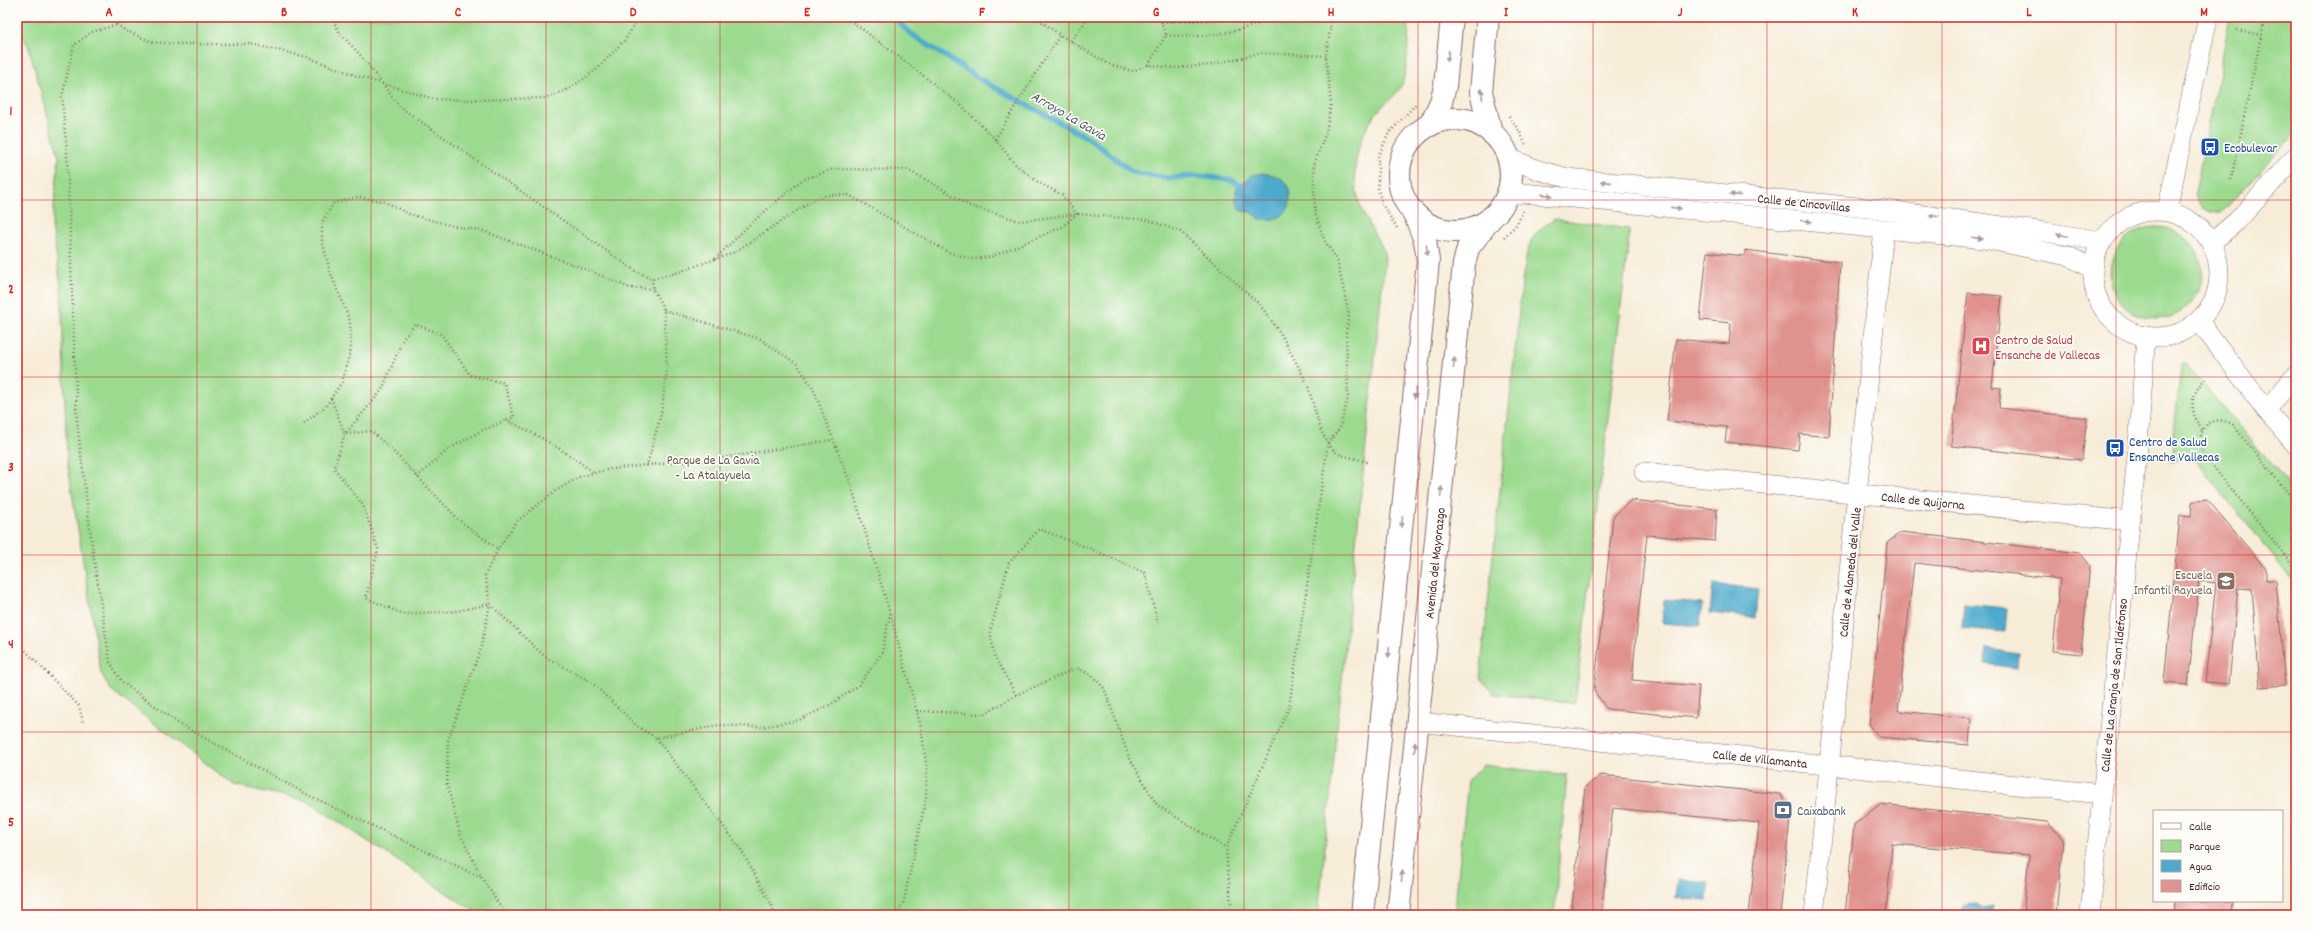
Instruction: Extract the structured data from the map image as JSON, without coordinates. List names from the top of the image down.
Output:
{
  "streets": {
    "main road": ["Avenida del Mayorazgo"],
    "street": [
      "Calle de Cincovillas",
      "Calle de Quijorna",
      "Calle de Alameda del Valle",
      "Calle de La Granja de San Ildefonso",
      "Calle de Villamanta"
    ]
  },
  "crossings": [
    ["Calle de Cincovillas", "Avenida del Mayorazgo"],
    ["Calle de Cincovillas", "Calle de Alameda del Valle"],
    ["Calle de Cincovillas", "Calle de La Granja de San Ildefonso"],
    ["Calle de Quijorna", "Calle de Alameda del Valle"],
    ["Calle de Quijorna", "Calle de La Granja de San Ildefonso"],
    ["Avenida del Mayorazgo", "Calle de Villamanta"],
    ["Calle de Alameda del Valle", "Calle de Villamanta"],
    ["Calle de La Granja de San Ildefonso", "Calle de Villamanta"]
  ],
  "water": ["Arroyo La Gavia"],
  "parks": ["Parque de La Gavia - La Atalayuela"],
  "places": {
    "bus stop": ["Ecobulevar", "Centro de Salud Ensanche Vallecas"],
    "hospital": ["Centro de Salud Ensanche de Vallecas"],
    "school or university": ["Escuela Infantil Rayuela"],
    "bank": ["Caixabank"]
  },
  "legend": [
    "Calle",
    "Parque",
    "Agua",
    "Edificio"
  ],
  "grid": {
    "columns": [
      "A",
      "B",
      "C",
      "D",
      "E",
      "F",
      "G",
      "H",
      "I",
      "J",
      "K",
      "L",
      "M"
    ],
    "rows": [
      "1",
      "2",
      "3",
      "4",
      "5"
    ]
  }
}
